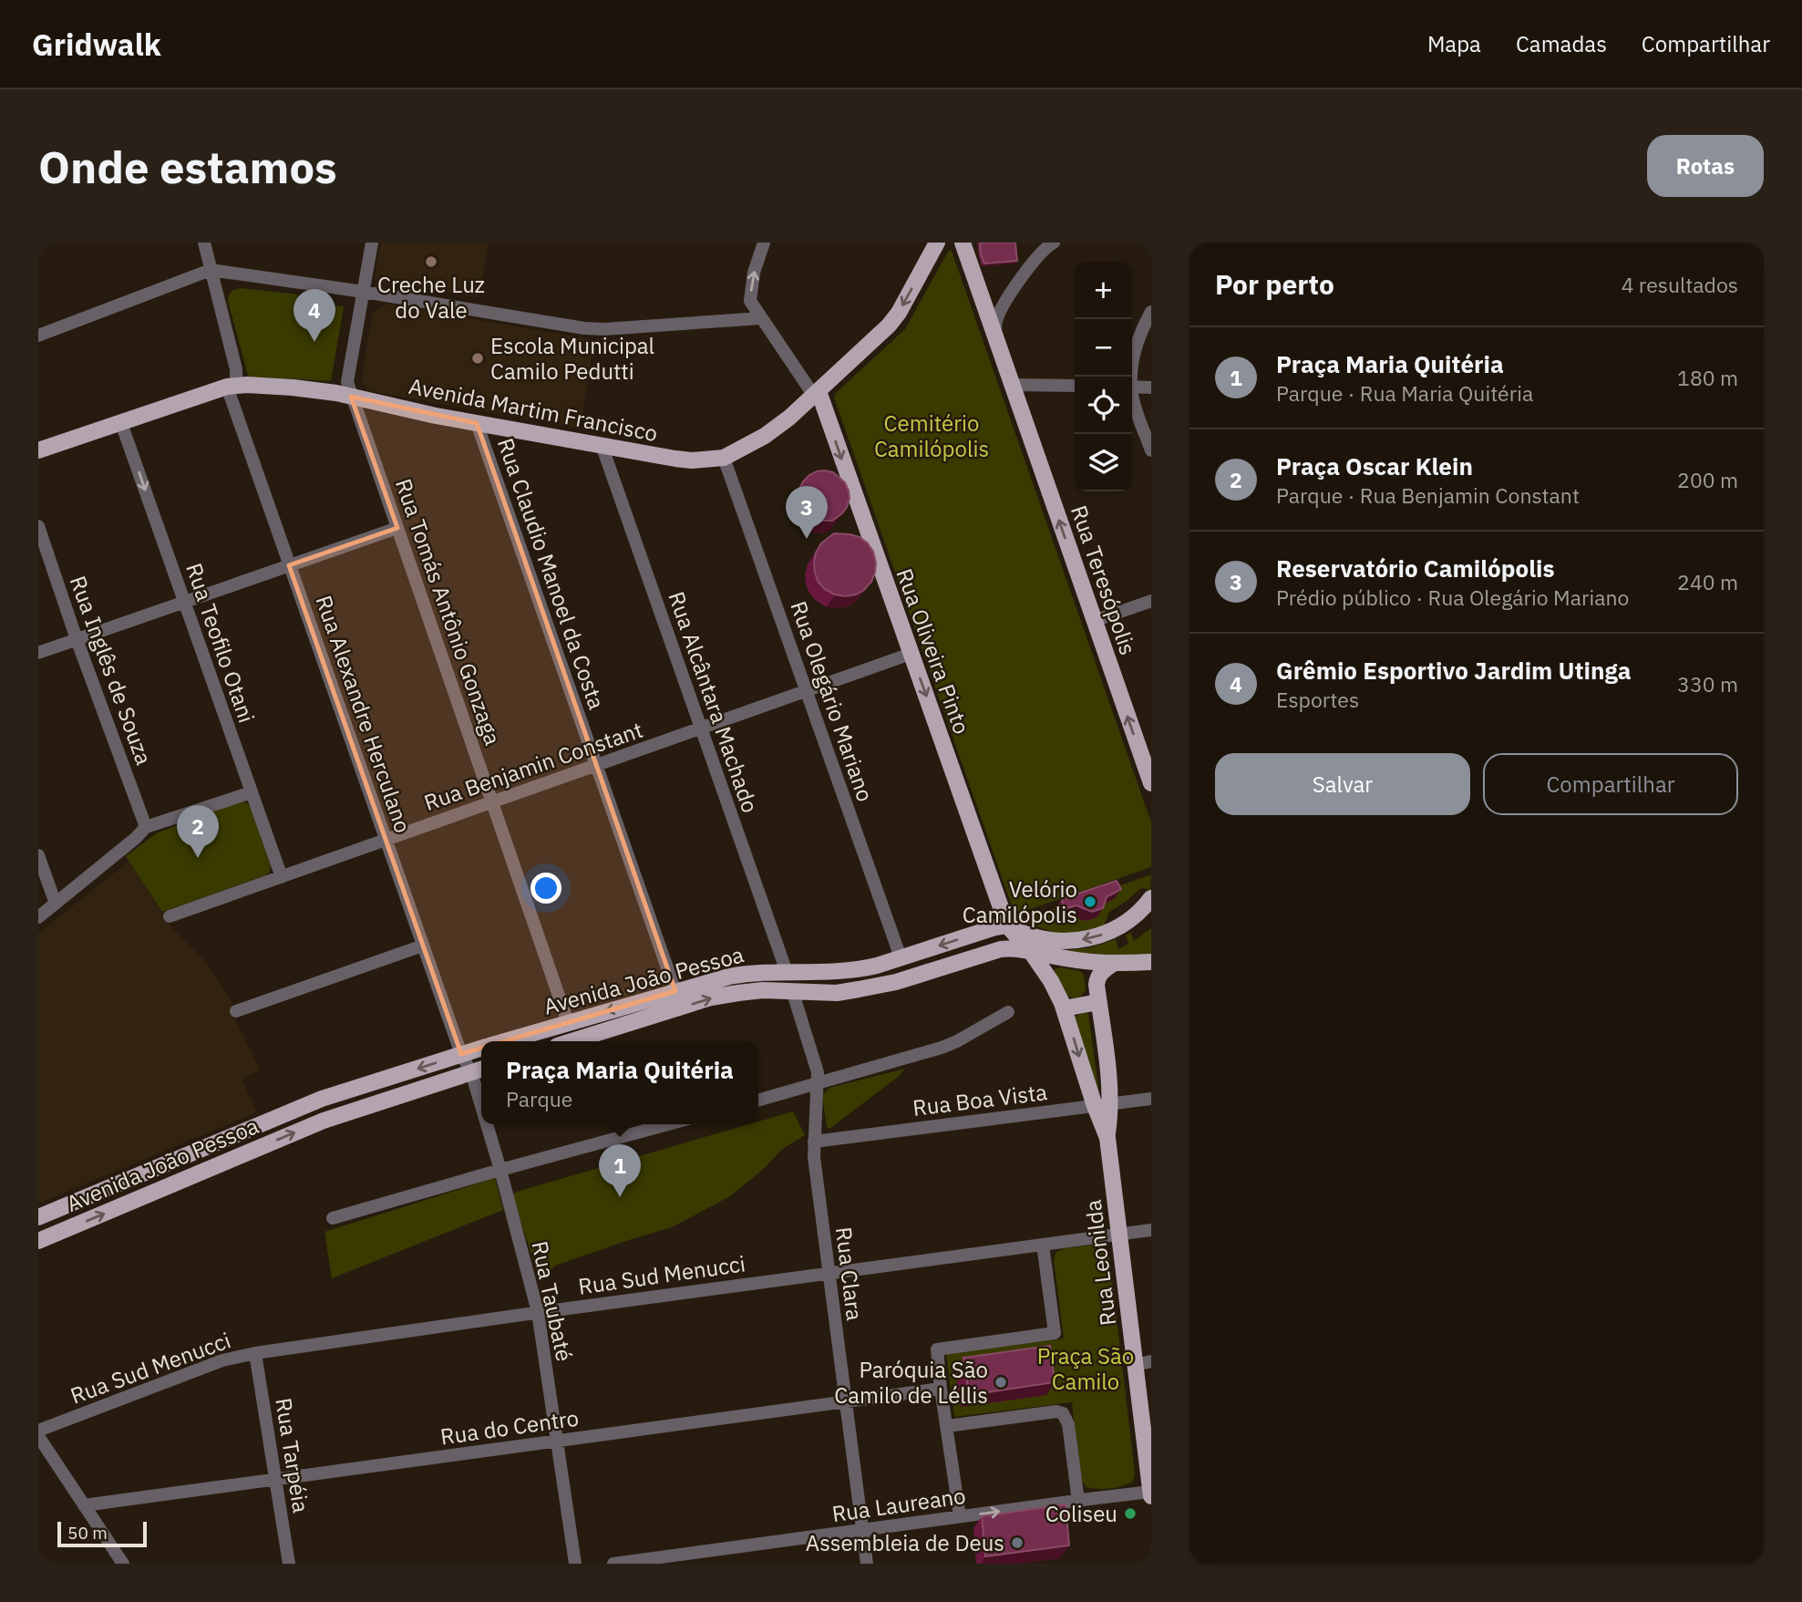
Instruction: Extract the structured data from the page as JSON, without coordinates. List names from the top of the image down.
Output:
{
  "streets": {
    "main road": [
      "Avenida Martim Francisco",
      "Rua Teresópolis",
      "Rua Oliveira Pinto",
      "Avenida João Pessoa",
      "Rua Leonilda"
    ],
    "street": [
      "Rua Claudio Manoel da Costa",
      "Rua Tomás Antônio Gonzaga",
      "Rua Teofilo Otani",
      "Rua Inglês de Souza",
      "Rua Olegário Mariano",
      "Rua Alcântara Machado",
      "Rua Alexandre Herculano",
      "Rua Benjamin Constant",
      "Rua Boa Vista",
      "Rua Clara",
      "Rua Sud Menucci",
      "Rua Taubaté",
      "Rua do Centro",
      "Rua Tarpéia",
      "Rua Laureano"
    ]
  },
  "crossings": [
    ["Avenida Martim Francisco", "Rua Claudio Manoel da Costa"],
    ["Avenida Martim Francisco", "Rua Tomás Antônio Gonzaga"],
    ["Avenida Martim Francisco", "Rua Teofilo Otani"],
    ["Avenida Martim Francisco", "Rua Oliveira Pinto"],
    ["Avenida Martim Francisco", "Rua Olegário Mariano"],
    ["Avenida Martim Francisco", "Rua Alcântara Machado"],
    ["Avenida Martim Francisco", "Rua Alexandre Herculano"],
    ["Rua Claudio Manoel da Costa", "Rua Benjamin Constant"],
    ["Rua Claudio Manoel da Costa", "Avenida João Pessoa"],
    ["Rua Tomás Antônio Gonzaga", "Rua Benjamin Constant"],
    ["Rua Tomás Antônio Gonzaga", "Avenida João Pessoa"],
    ["Rua Teofilo Otani", "Rua Benjamin Constant"],
    ["Rua Oliveira Pinto", "Rua Benjamin Constant"],
    ["Rua Oliveira Pinto", "Avenida João Pessoa"],
    ["Rua Olegário Mariano", "Rua Benjamin Constant"],
    ["Rua Olegário Mariano", "Avenida João Pessoa"],
    ["Rua Alcântara Machado", "Rua Benjamin Constant"],
    ["Rua Alcântara Machado", "Avenida João Pessoa"],
    ["Rua Alexandre Herculano", "Rua Benjamin Constant"],
    ["Rua Alexandre Herculano", "Avenida João Pessoa"],
    ["Rua Alexandre Herculano", "Rua Taubaté"],
    ["Avenida João Pessoa", "Rua Clara"],
    ["Avenida João Pessoa", "Rua Taubaté"],
    ["Rua Boa Vista", "Rua Leonilda"],
    ["Rua Boa Vista", "Rua Clara"],
    ["Rua Leonilda", "Rua Sud Menucci"],
    ["Rua Leonilda", "Rua Laureano"],
    ["Rua Clara", "Rua Sud Menucci"],
    ["Rua Clara", "Rua do Centro"],
    ["Rua Clara", "Rua Laureano"],
    ["Rua Sud Menucci", "Rua Taubaté"],
    ["Rua Sud Menucci", "Rua Tarpéia"],
    ["Rua Taubaté", "Rua do Centro"],
    ["Rua do Centro", "Rua Tarpéia"]
  ],
  "one_way": ["Rua Teresópolis", "Rua Teofilo Otani", "Rua Oliveira Pinto"],
  "parks": ["Cemitério Camilópolis", "Praça São Camilo"],
  "places": [
    "Creche Luz do Vale",
    "Escola Municipal Camilo Pedutti",
    "Velório Camilópolis",
    "Paróquia São Camilo de Léllis",
    "Coliseu",
    "Assembleia de Deus"
  ],
  "scale_bar": "50 m",
  "page": {
    "header": "Gridwalk",
    "nav": ["Mapa", "Camadas", "Compartilhar"],
    "buttons": [
      "Rotas",
      ["Salvar", "Compartilhar"]
    ],
    "title": "Onde estamos",
    "heading": ["Por perto", "4 resultados"],
    "map_buttons": ["+", "−"],
    "pins": [
      "4",
      "3",
      "2",
      "1"
    ],
    "list": [
      {
        "mark": "1",
        "name": "Praça Maria Quitéria",
        "note": "Parque · Rua Maria Quitéria",
        "value": "180 m"
      },
      {
        "mark": "2",
        "name": "Praça Oscar Klein",
        "note": "Parque · Rua Benjamin Constant",
        "value": "200 m"
      },
      {
        "mark": "3",
        "name": "Reservatório Camilópolis",
        "note": "Prédio público · Rua Olegário Mariano",
        "value": "240 m"
      },
      {
        "mark": "4",
        "name": "Grêmio Esportivo Jardim Utinga",
        "note": "Esportes",
        "value": "330 m"
      }
    ],
    "popup": ["Praça Maria Quitéria", "Parque"],
    "scale": "50 m"
  }
}
